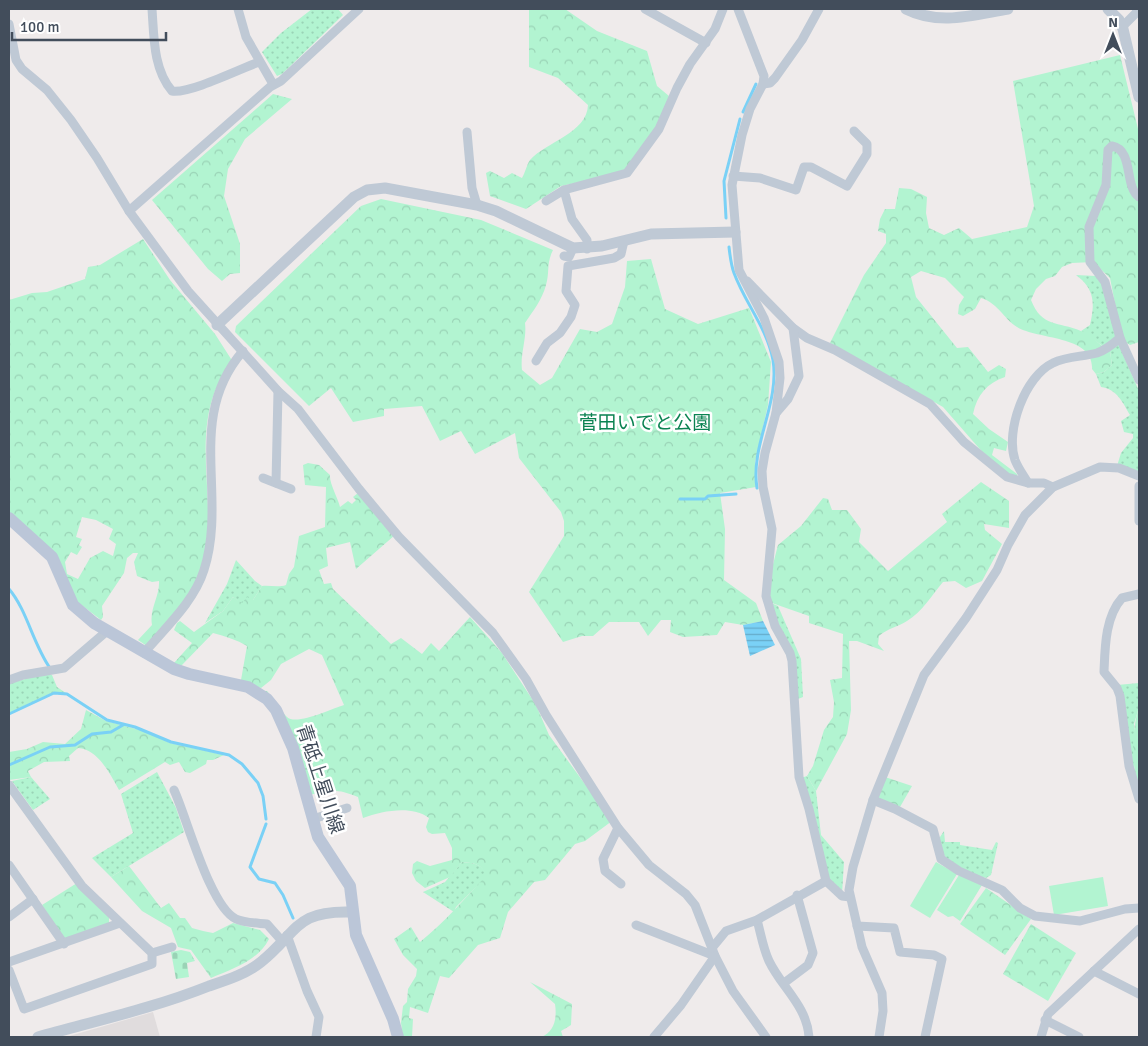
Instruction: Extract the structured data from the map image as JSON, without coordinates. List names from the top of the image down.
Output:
{
  "streets": {
    "main road": ["青砥上星川線"]
  },
  "parks": ["菅田いでと公園"],
  "scale_bar": "100 m",
  "north": "top"
}
